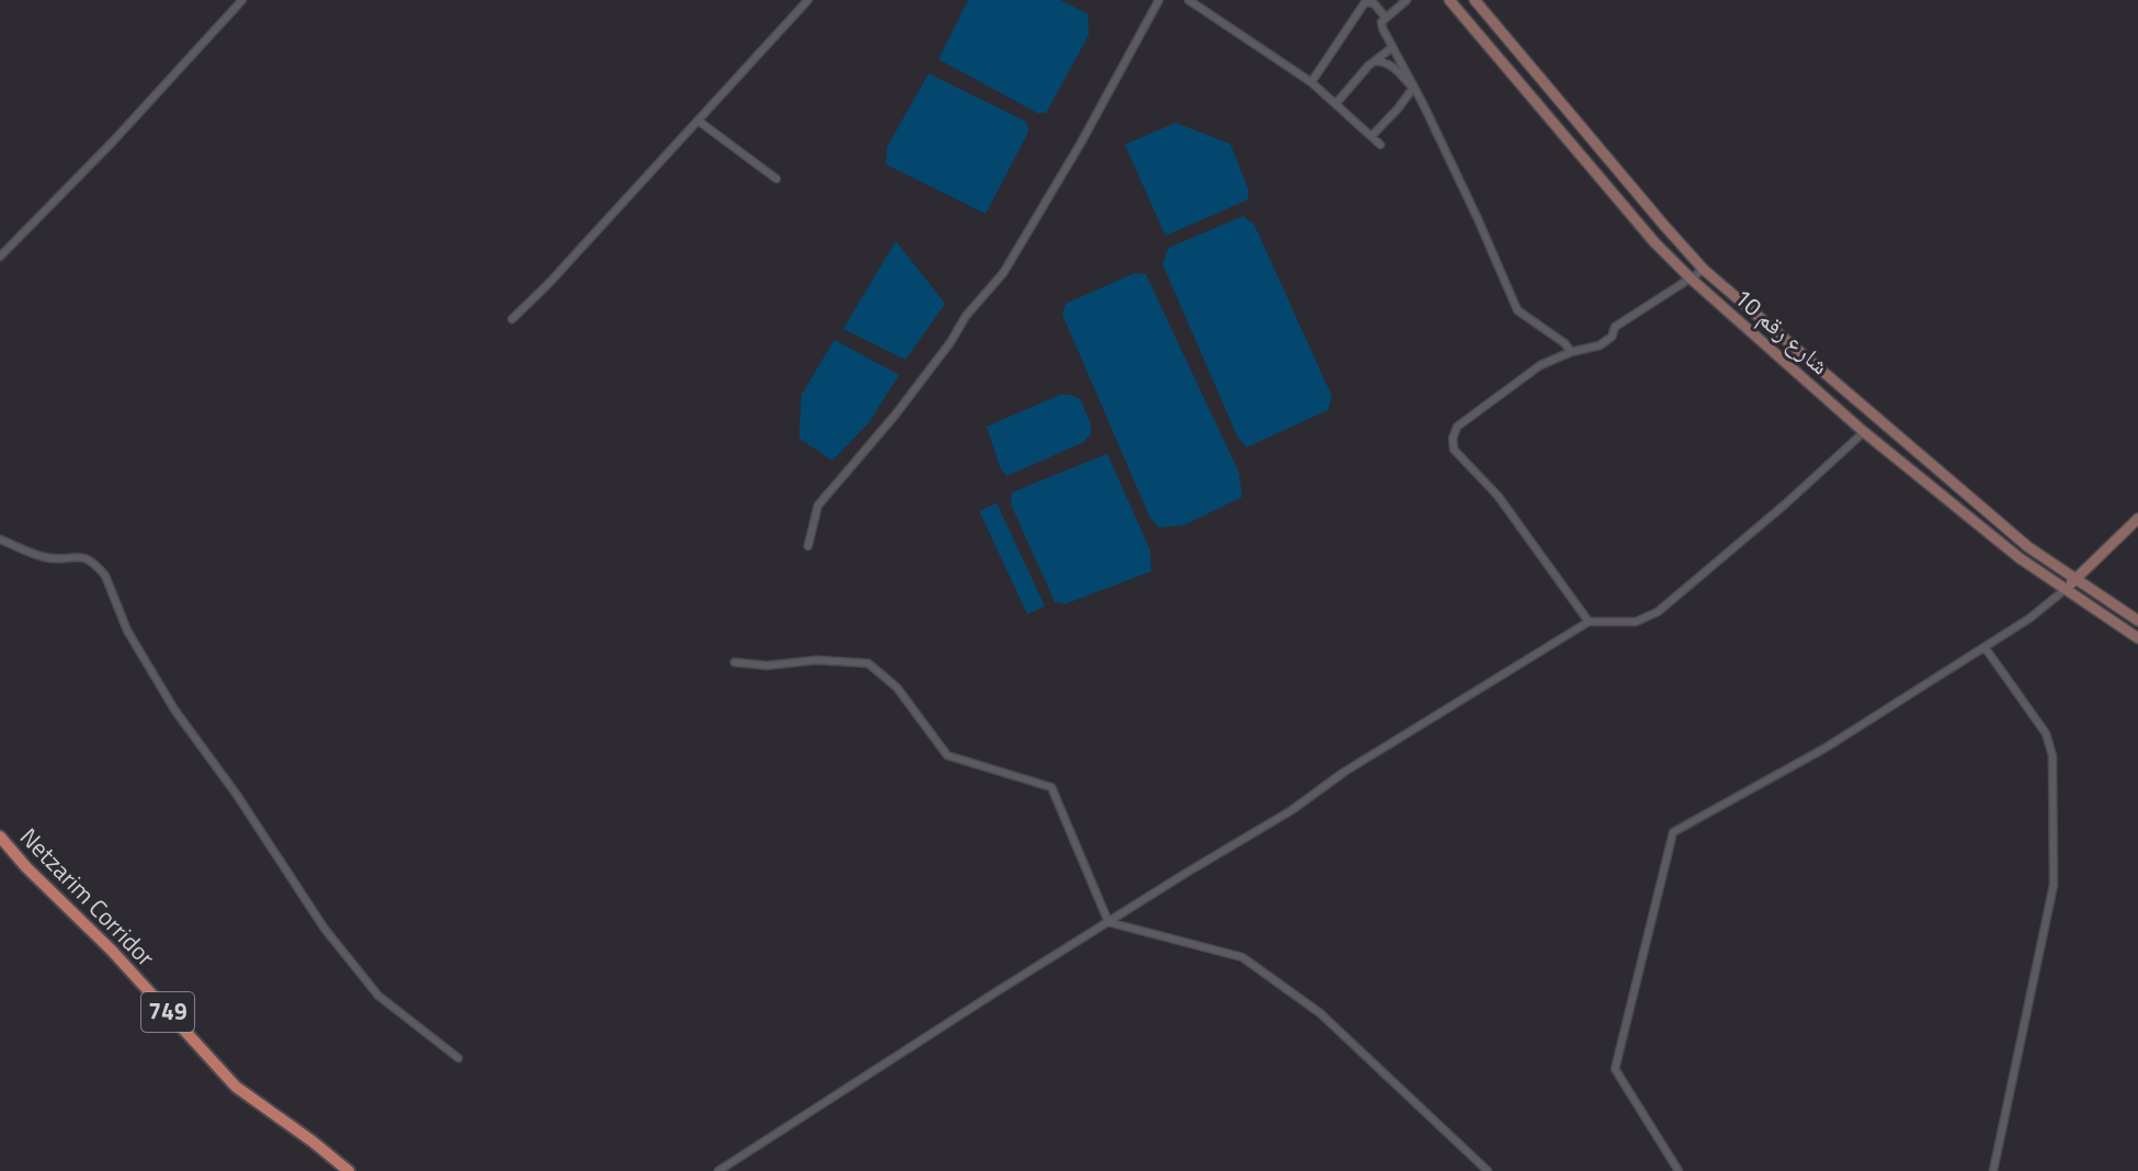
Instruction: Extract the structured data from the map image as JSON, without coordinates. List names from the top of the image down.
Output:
{
  "streets": {
    "main road": ["شارع رقم 10", "Netzarim Corridor", "749"]
  }
}
